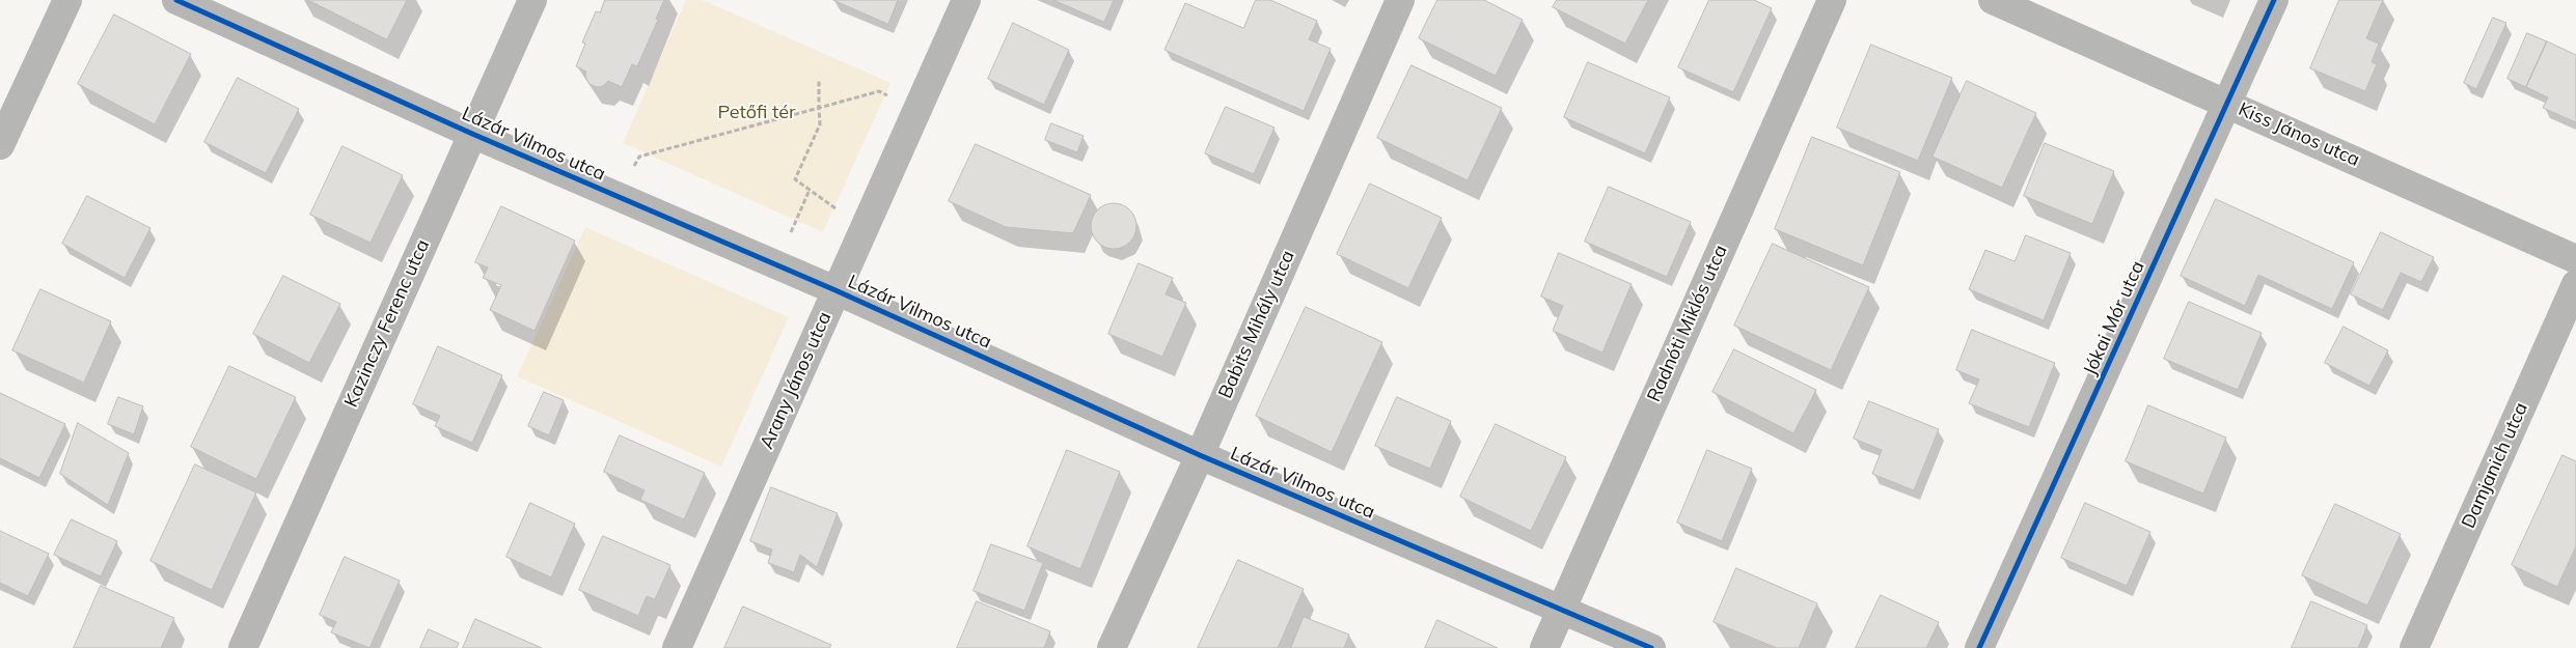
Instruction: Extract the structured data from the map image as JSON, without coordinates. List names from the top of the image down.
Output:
{
  "streets": {
    "street": [
      "Kiss János utca",
      "Lázár Vilmos utca",
      "Jókai Mór utca",
      "Kazinczy Ferenc utca",
      "Radnóti Miklós utca",
      "Babits Mihály utca",
      "Arany János utca",
      "Damjanich utca"
    ]
  },
  "crossings": [
    ["Kiss János utca", "Jókai Mór utca"],
    ["Lázár Vilmos utca", "Kazinczy Ferenc utca"],
    ["Lázár Vilmos utca", "Radnóti Miklós utca"],
    ["Lázár Vilmos utca", "Babits Mihály utca"],
    ["Lázár Vilmos utca", "Arany János utca"]
  ],
  "parks": ["Petőfi tér"]
}
